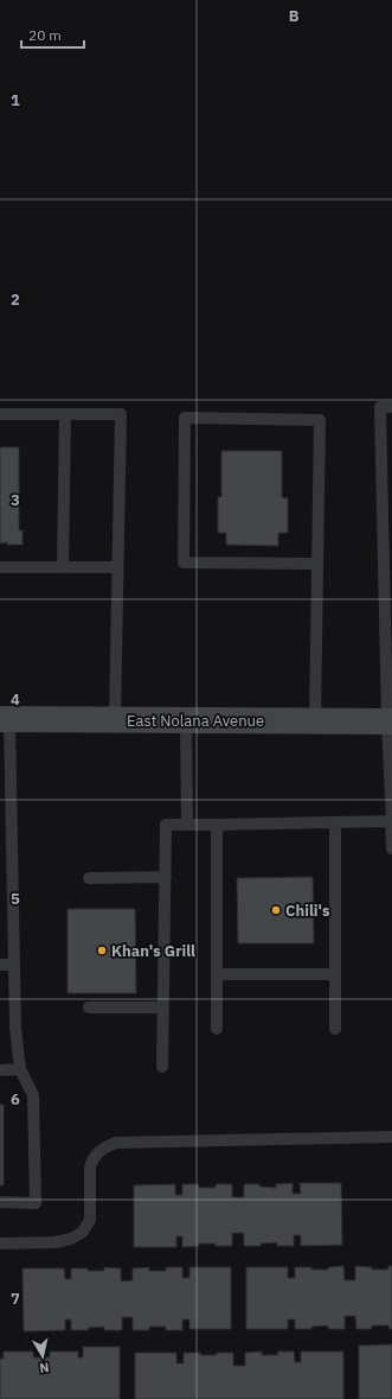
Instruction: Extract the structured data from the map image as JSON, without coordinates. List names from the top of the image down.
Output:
{
  "streets": {
    "main road": ["East Nolana Avenue"]
  },
  "places": ["Chili's", "Khan's Grill"],
  "scale_bar": "20 m",
  "north": "bottom",
  "grid": {
    "columns": ["B"],
    "rows": [
      "1",
      "2",
      "3",
      "4",
      "5",
      "6",
      "7"
    ]
  }
}
